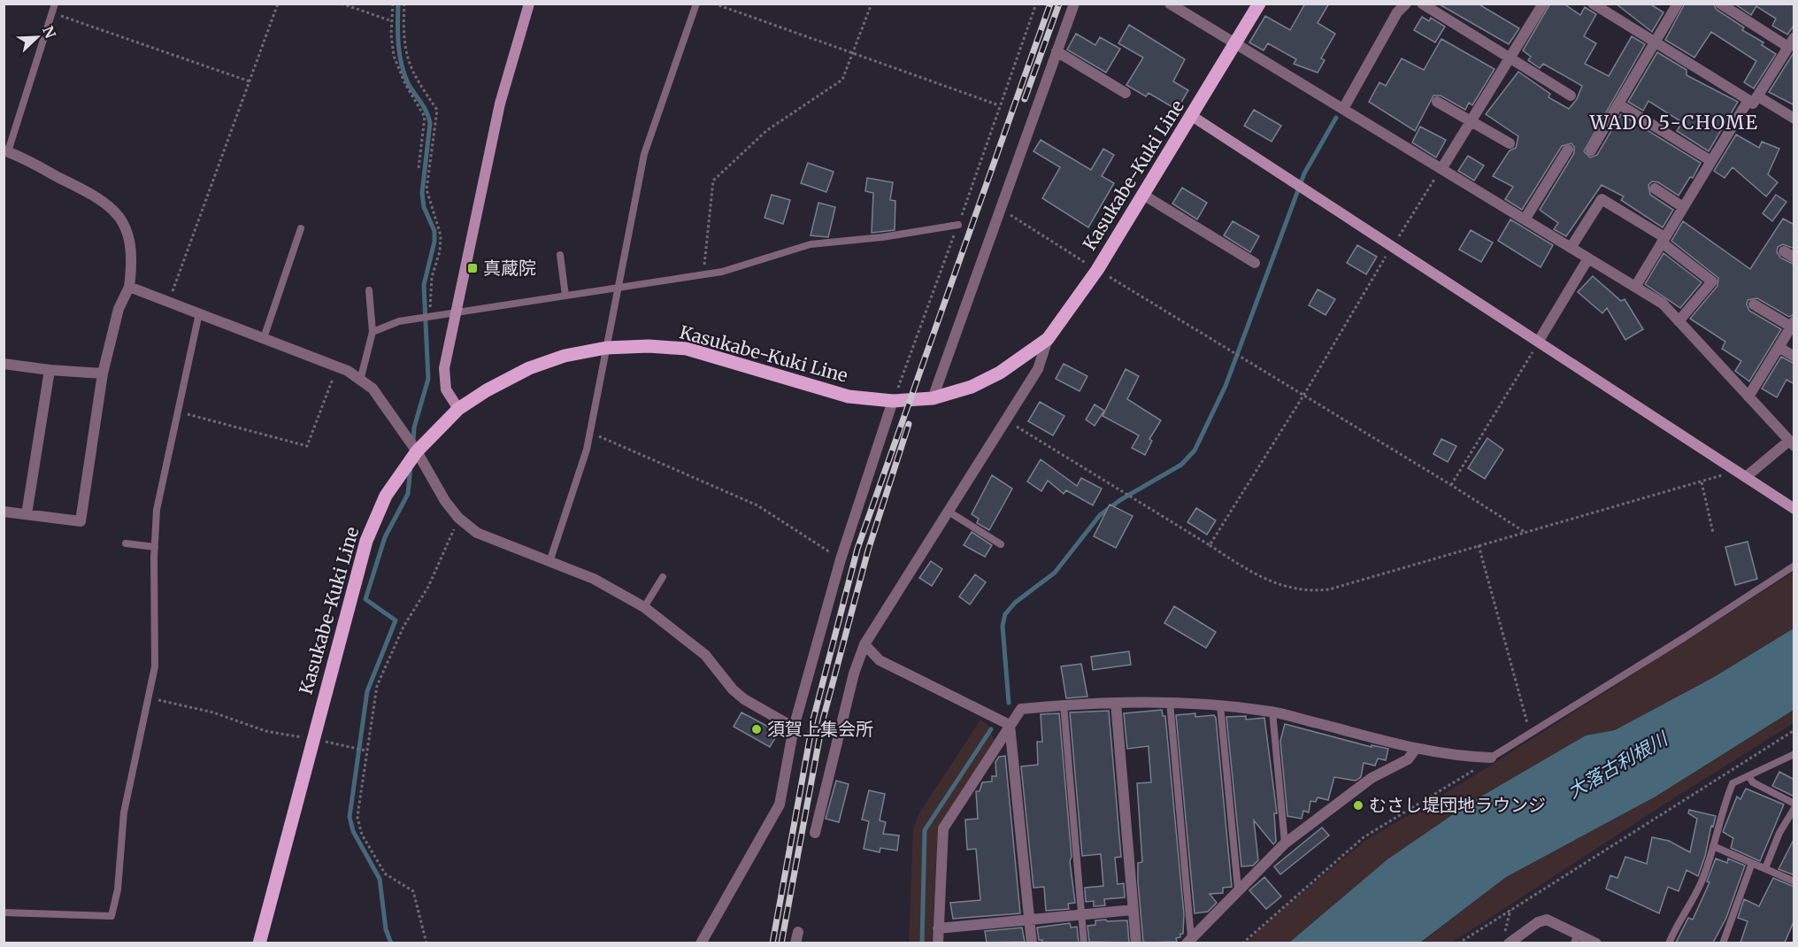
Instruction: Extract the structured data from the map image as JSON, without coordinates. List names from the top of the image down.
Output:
{
  "streets": {
    "main road": ["Kasukabe-Kuki Line"]
  },
  "districts": ["WADO 5-CHOME"],
  "water": ["大落古利根川"],
  "places": {
    "transit": ["真蔵院"],
    "other": ["須賀上集会所", "むさし堤団地ラウンジ"]
  },
  "north": "top right"
}
